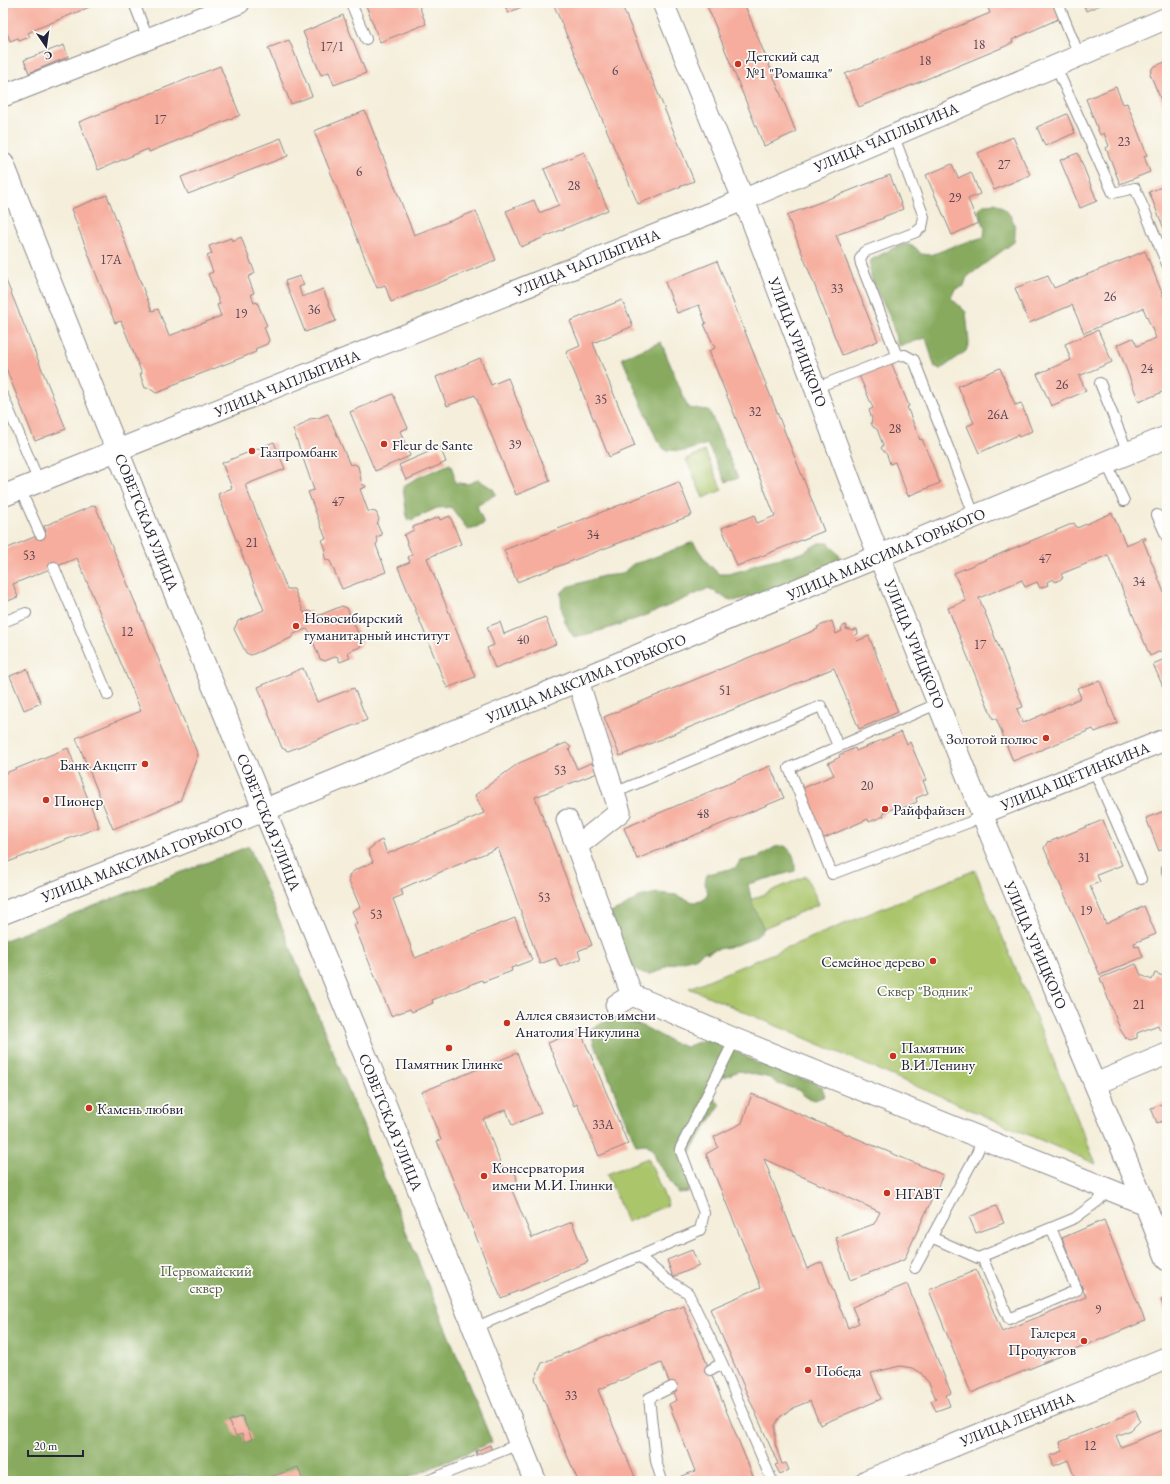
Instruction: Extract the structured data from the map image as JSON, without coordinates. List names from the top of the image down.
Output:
{
  "streets": {
    "street": [
      "УЛИЦА ЧАПЛЫГИНА",
      "УЛИЦА УРИЦКОГО",
      "СОВЕТСКАЯ УЛИЦА",
      "УЛИЦА МАКСИМА ГОРЬКОГО",
      "УЛИЦА ЩЕТИНКИНА",
      "УЛИЦА ЛЕНИНА"
    ]
  },
  "crossings": [
    ["УЛИЦА ЧАПЛЫГИНА", "УЛИЦА УРИЦКОГО"],
    ["УЛИЦА ЧАПЛЫГИНА", "СОВЕТСКАЯ УЛИЦА"],
    ["УЛИЦА УРИЦКОГО", "УЛИЦА МАКСИМА ГОРЬКОГО"],
    ["УЛИЦА УРИЦКОГО", "УЛИЦА ЩЕТИНКИНА"],
    ["СОВЕТСКАЯ УЛИЦА", "УЛИЦА МАКСИМА ГОРЬКОГО"]
  ],
  "parks": ["Сквер \"Водник\"", "Первомайский сквер"],
  "places": [
    "Детский сад №1 \"Ромашка\"",
    "Fleur de Sante",
    "Газпромбанк",
    "Новосибирский гуманитарный институт",
    "Золотой полюс",
    "Банк Акцепт",
    "Пионер",
    "Райффайзен",
    "Семейное дерево",
    "Аллея связистов имени Анатолия Никулина",
    "Памятник Глинке",
    "Памятник В.И.Ленину",
    "Камень любви",
    "Консерватория имени М.И. Глинки",
    "НГАВТ",
    "Галерея Продуктов",
    "Победа"
  ],
  "house_numbers": [
    "18",
    "17/1",
    "18",
    "6",
    "17",
    "23",
    "27",
    "6",
    "28",
    "29",
    "17А",
    "33",
    "26",
    "36",
    "19",
    "24",
    "26",
    "35",
    "32",
    "26А",
    "28",
    "39",
    "47",
    "34",
    "21",
    "53",
    "47",
    "34",
    "12",
    "40",
    "17",
    "51",
    "53",
    "20",
    "48",
    "31",
    "53",
    "19",
    "53",
    "21",
    "33А",
    "9",
    "33",
    "12"
  ],
  "scale_bar": "20 m",
  "north": "bottom"
}
